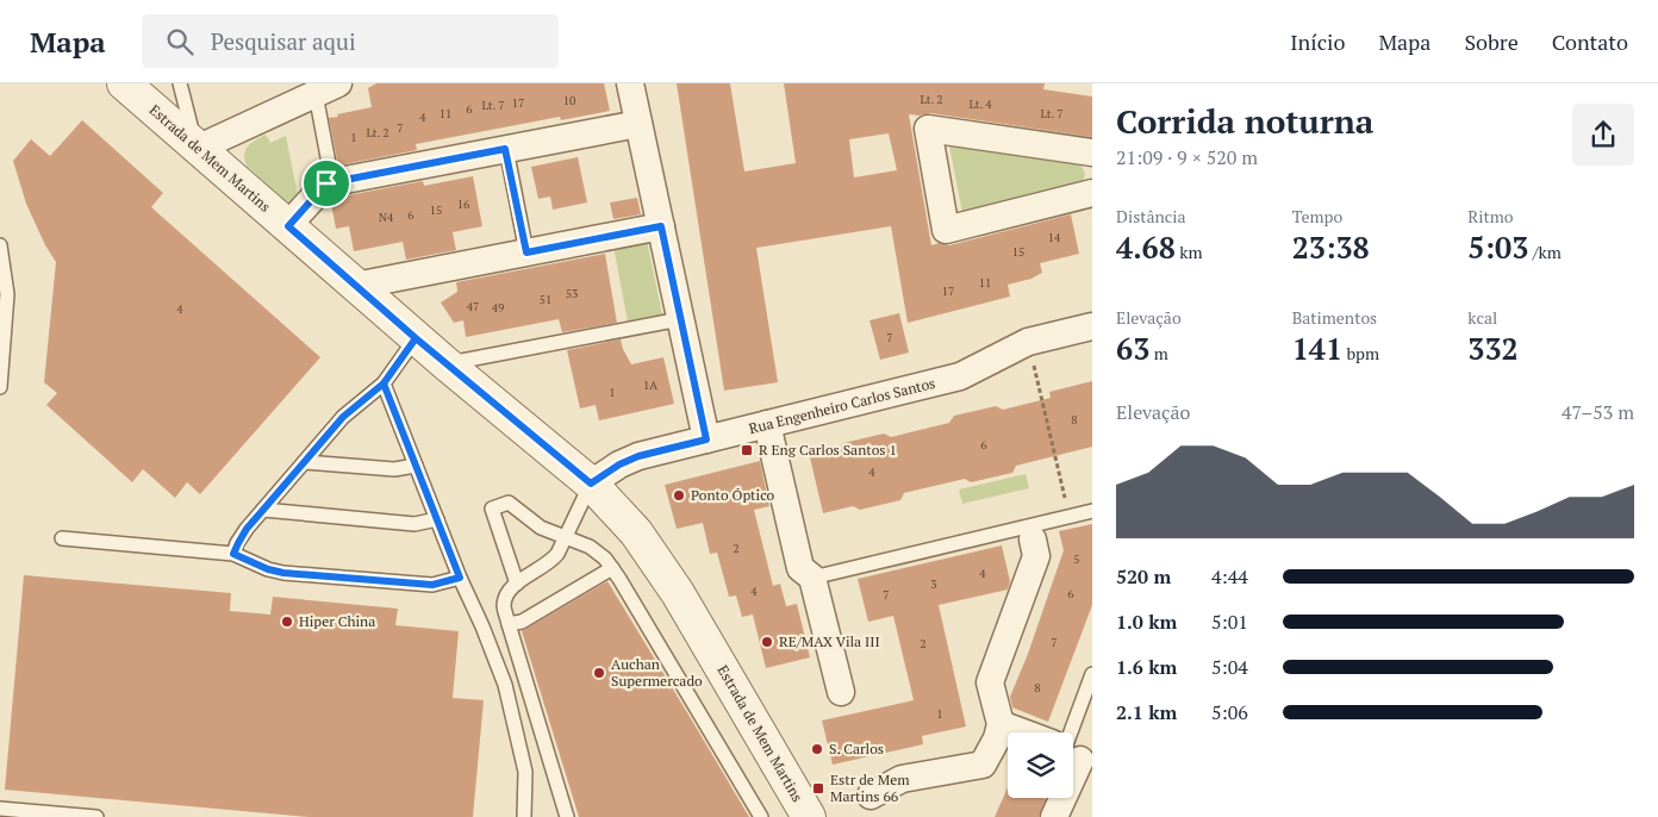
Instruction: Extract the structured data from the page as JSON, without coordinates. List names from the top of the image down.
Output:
{
  "streets": {
    "street": ["Estrada de Mem Martins", "Rua Engenheiro Carlos Santos"]
  },
  "crossings": [
    ["Estrada de Mem Martins", "Rua Engenheiro Carlos Santos"]
  ],
  "places": {
    "transit": ["R Eng Carlos Santos 1", "Estr de Mem Martins 66"],
    "other": [
      "Ponto Óptico",
      "Hiper China",
      "RE/MAX Vila III",
      "Auchan Supermercado",
      "S. Carlos"
    ]
  },
  "house_numbers": [
    "Lt. 2",
    "10",
    "17",
    "Lt. 4",
    "Lt. 7",
    "6",
    "11",
    "Lt. 7",
    "4",
    "7",
    "Lt. 2",
    "1",
    "16",
    "15",
    "6",
    "N4",
    "14",
    "15",
    "11",
    "17",
    "53",
    "51",
    "47",
    "49",
    "4",
    "7",
    "1A",
    "1",
    "8",
    "6",
    "4",
    "2",
    "5",
    "4",
    "3",
    "4",
    "6",
    "7",
    "7",
    "2",
    "8",
    "1"
  ],
  "page": {
    "header": "Mapa",
    "search": "Pesquisar aqui",
    "nav": [
      "Início",
      "Mapa",
      "Sobre",
      "Contato"
    ],
    "heading": ["Corrida noturna", "21:09 · 9 × 520 m"],
    "stats": [
      ["Distância", "4.68 km"],
      ["Tempo", "23:38"],
      ["Ritmo", "5:03 /km"],
      ["Elevação", "63 m"],
      ["Batimentos", "141 bpm"],
      ["kcal", "332"]
    ],
    "chart": ["Elevação", "47–53 m"],
    "list": [
      {
        "name": "520 m",
        "note": "4:44"
      },
      {
        "name": "1.0 km",
        "note": "5:01"
      },
      {
        "name": "1.6 km",
        "note": "5:04"
      },
      {
        "name": "2.1 km",
        "note": "5:06"
      }
    ]
  }
}
